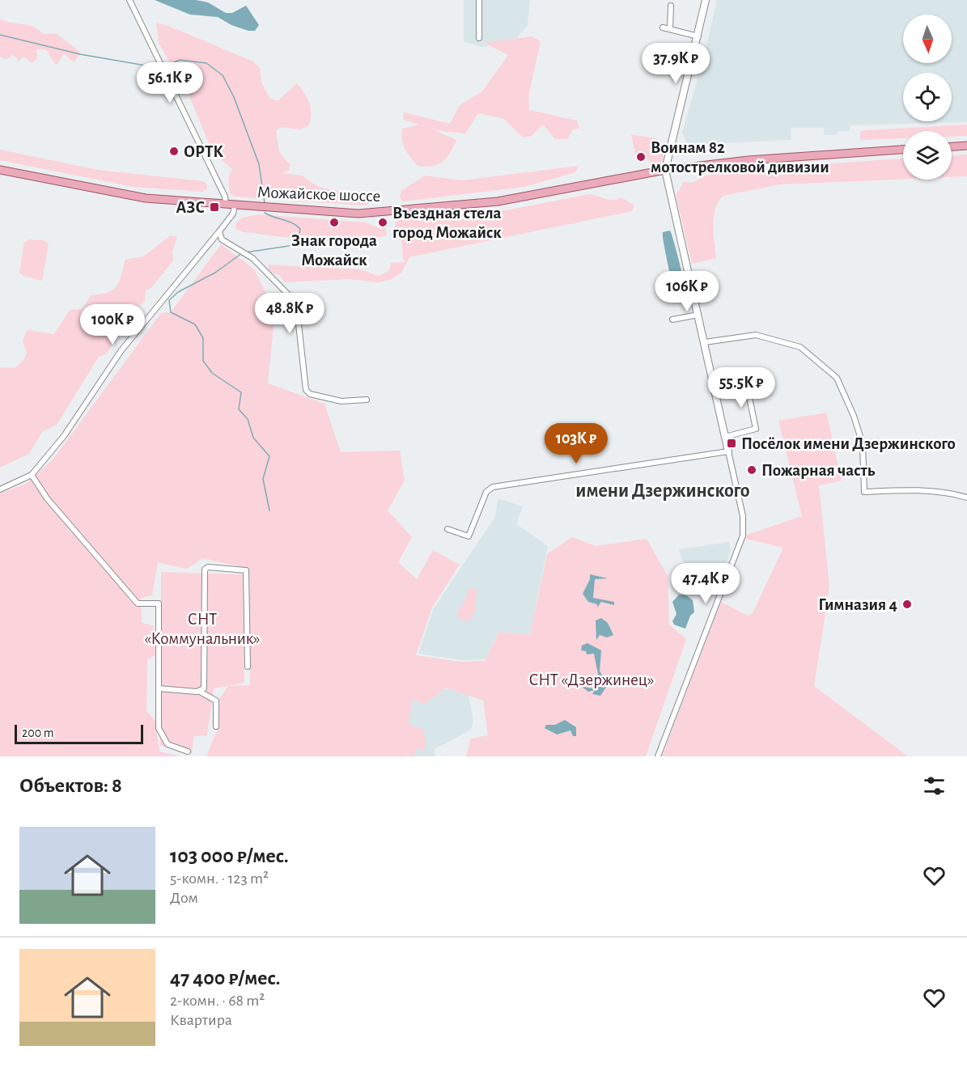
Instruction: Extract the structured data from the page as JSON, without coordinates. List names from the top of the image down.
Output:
{
  "streets": {
    "main road": ["Можайское шоссе"]
  },
  "districts": ["имени Дзержинского"],
  "parks": ["СНТ «Коммунальник»", "СНТ «Дзержинец»"],
  "places": {
    "other": [
      "ОРТК",
      "Воинам 82 мотострелковой дивизии",
      "Знак города Можайск",
      "Въездная стела город Можайск",
      "Пожарная часть",
      "Гимназия 4"
    ],
    "transit": ["АЗС", "Посёлок имени Дзержинского"]
  },
  "scale_bar": "200 m",
  "north": "bottom",
  "page": {
    "price": [
      "37.9K ₽",
      "56.1K ₽",
      "106K ₽",
      "48.8K ₽",
      "100K ₽",
      "55.5K ₽",
      "103K ₽",
      "47.4K ₽"
    ],
    "scale": "200 m",
    "heading": "Объектов: 8",
    "list": [
      {
        "name": "103 000 ₽/мес.",
        "note": "5-комн. · 123 m² · Дом"
      },
      {
        "name": "47 400 ₽/мес.",
        "note": "2-комн. · 68 m² · Квартира"
      }
    ]
  }
}
